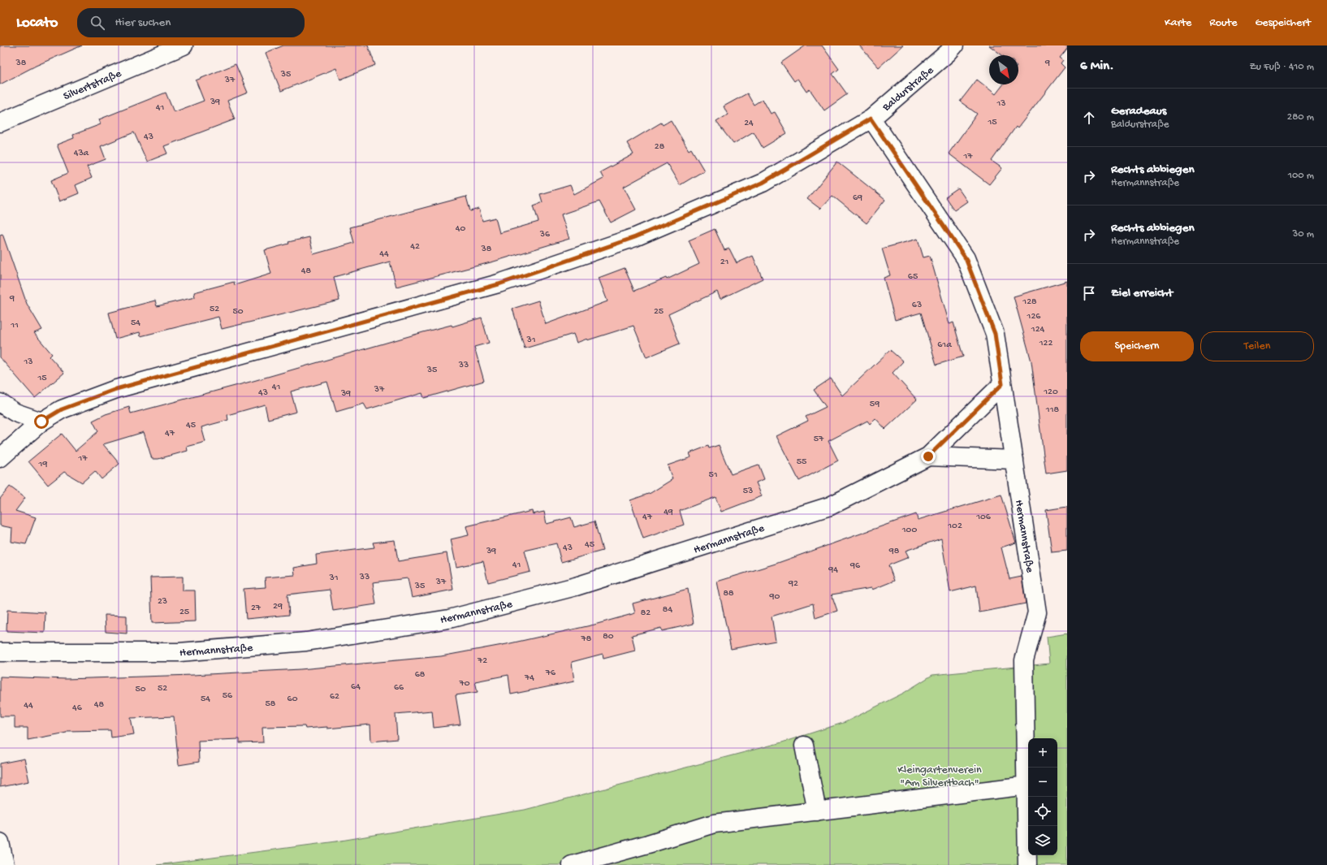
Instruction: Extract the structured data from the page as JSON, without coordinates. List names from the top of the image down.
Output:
{
  "streets": {
    "street": ["Silvertstraße", "Baldurstraße", "Hermannstraße"]
  },
  "crossings": [
    ["Baldurstraße", "Hermannstraße"]
  ],
  "parks": ["Kleingartenverein \"Am Silvertbach\""],
  "house_numbers": [
    "38",
    "9",
    "35",
    "37",
    "39",
    "13",
    "41",
    "15",
    "24",
    "43",
    "28",
    "43a",
    "17",
    "69",
    "40",
    "36",
    "42",
    "38",
    "44",
    "21",
    "48",
    "65",
    "9",
    "128",
    "63",
    "52",
    "50",
    "25",
    "126",
    "54",
    "11",
    "124",
    "31",
    "122",
    "61a",
    "13",
    "33",
    "35",
    "15",
    "41",
    "37",
    "120",
    "43",
    "39",
    "59",
    "118",
    "45",
    "47",
    "57",
    "17",
    "55",
    "19",
    "51",
    "53",
    "49",
    "47",
    "106",
    "102",
    "100",
    "45",
    "43",
    "39",
    "98",
    "41",
    "96",
    "94",
    "33",
    "31",
    "37",
    "92",
    "35",
    "88",
    "90",
    "23",
    "29",
    "27",
    "84",
    "25",
    "82",
    "80",
    "78",
    "72",
    "76",
    "68",
    "74",
    "70",
    "64",
    "66",
    "52",
    "50",
    "56",
    "62",
    "54",
    "60",
    "58",
    "48",
    "44",
    "46"
  ],
  "north": "bottom right",
  "page": {
    "header": "Locato",
    "search": "Hier suchen",
    "nav": ["Karte", "Route", "Gespeichert"],
    "heading": ["6 Min.", "Zu Fuß · 410 m"],
    "list": [
      ["Geradeaus", "Baldurstraße", "280 m"],
      ["Rechts abbiegen", "Hermannstraße", "100 m"],
      ["Rechts abbiegen", "Hermannstraße", "30 m"],
      "Ziel erreicht"
    ],
    "buttons": ["Speichern", "Teilen"],
    "map_buttons": ["+", "−"]
  }
}
